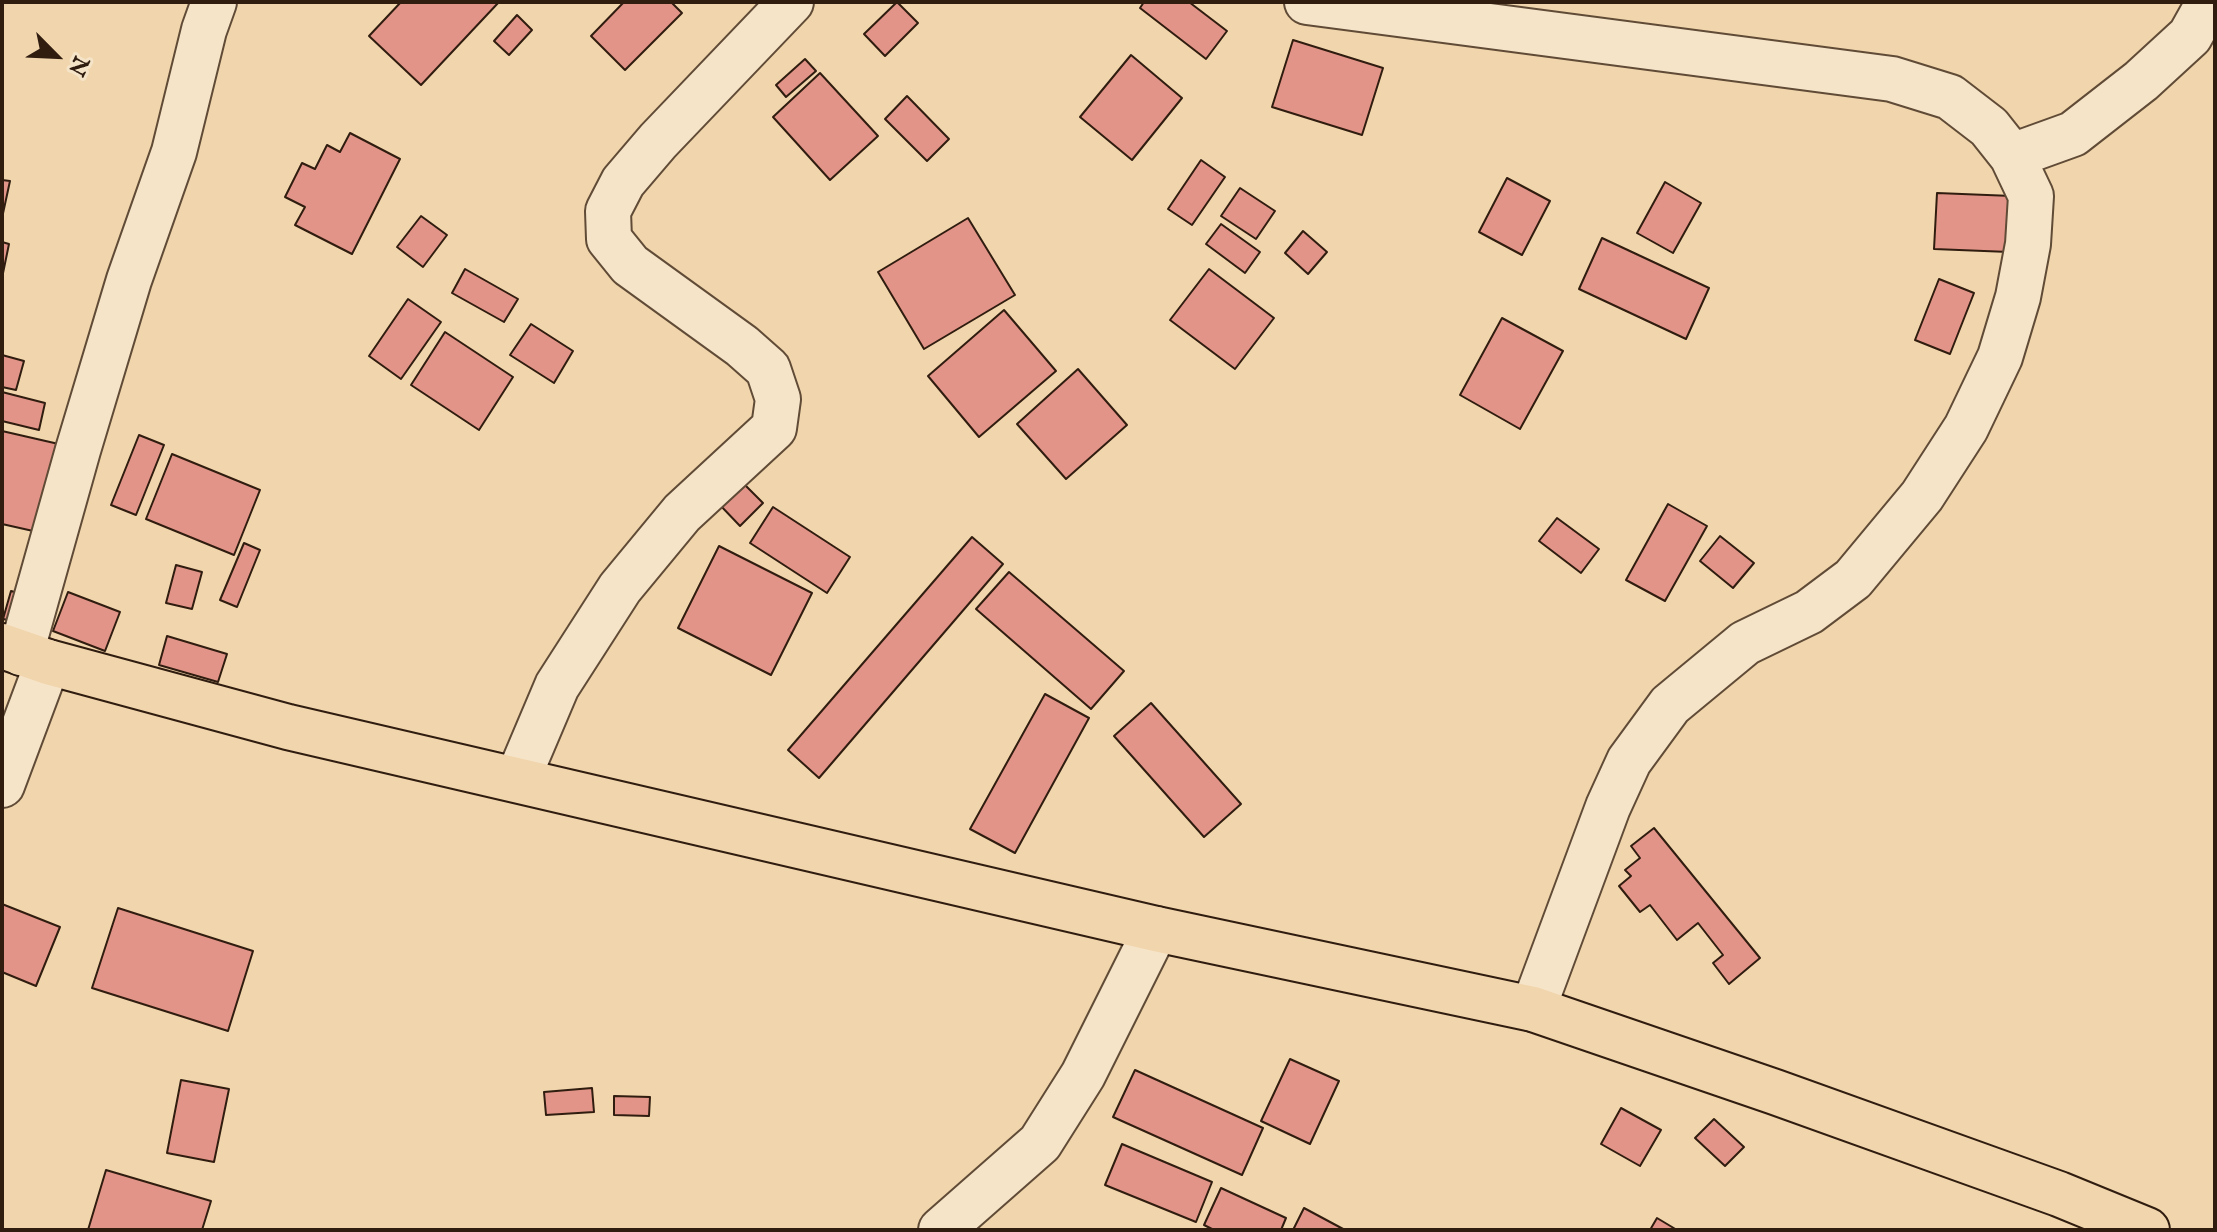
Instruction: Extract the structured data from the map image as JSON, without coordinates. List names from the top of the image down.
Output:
{
  "north": "bottom right"
}
